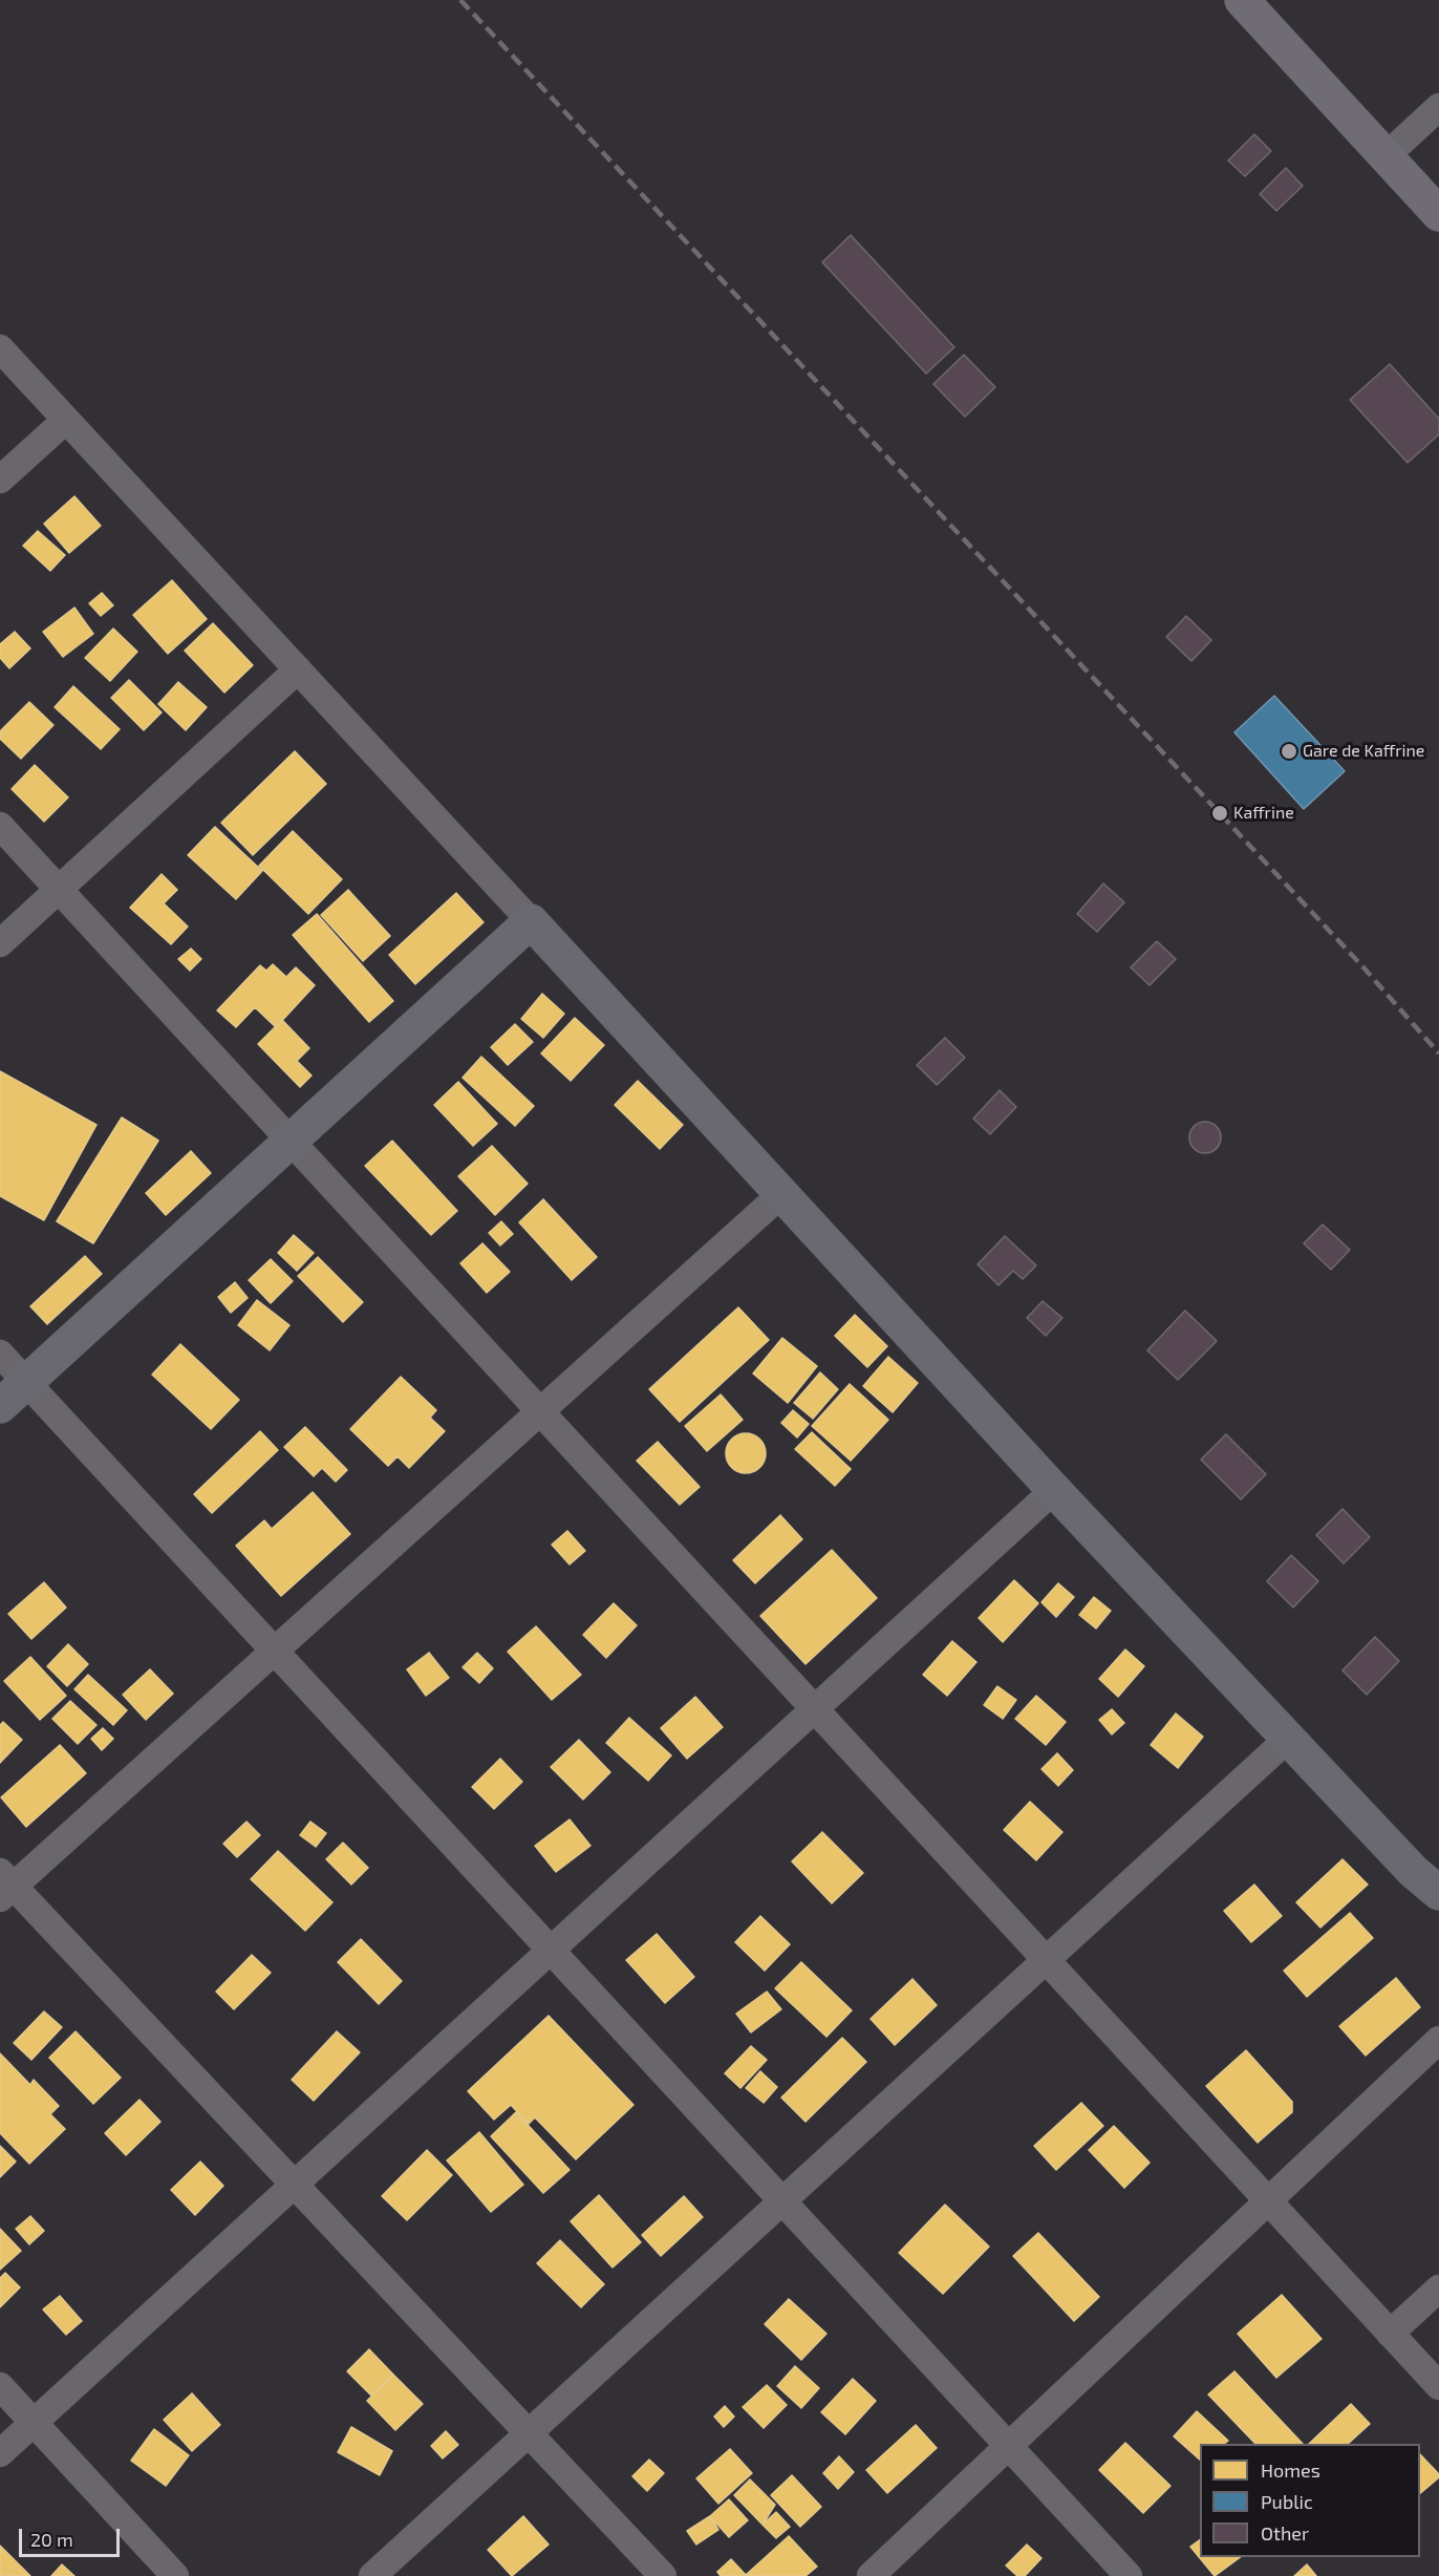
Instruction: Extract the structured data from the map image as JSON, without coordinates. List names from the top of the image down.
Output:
{
  "places": ["Gare de Kaffrine", "Kaffrine"],
  "legend": ["Homes", "Public", "Other"],
  "scale_bar": "20 m"
}
